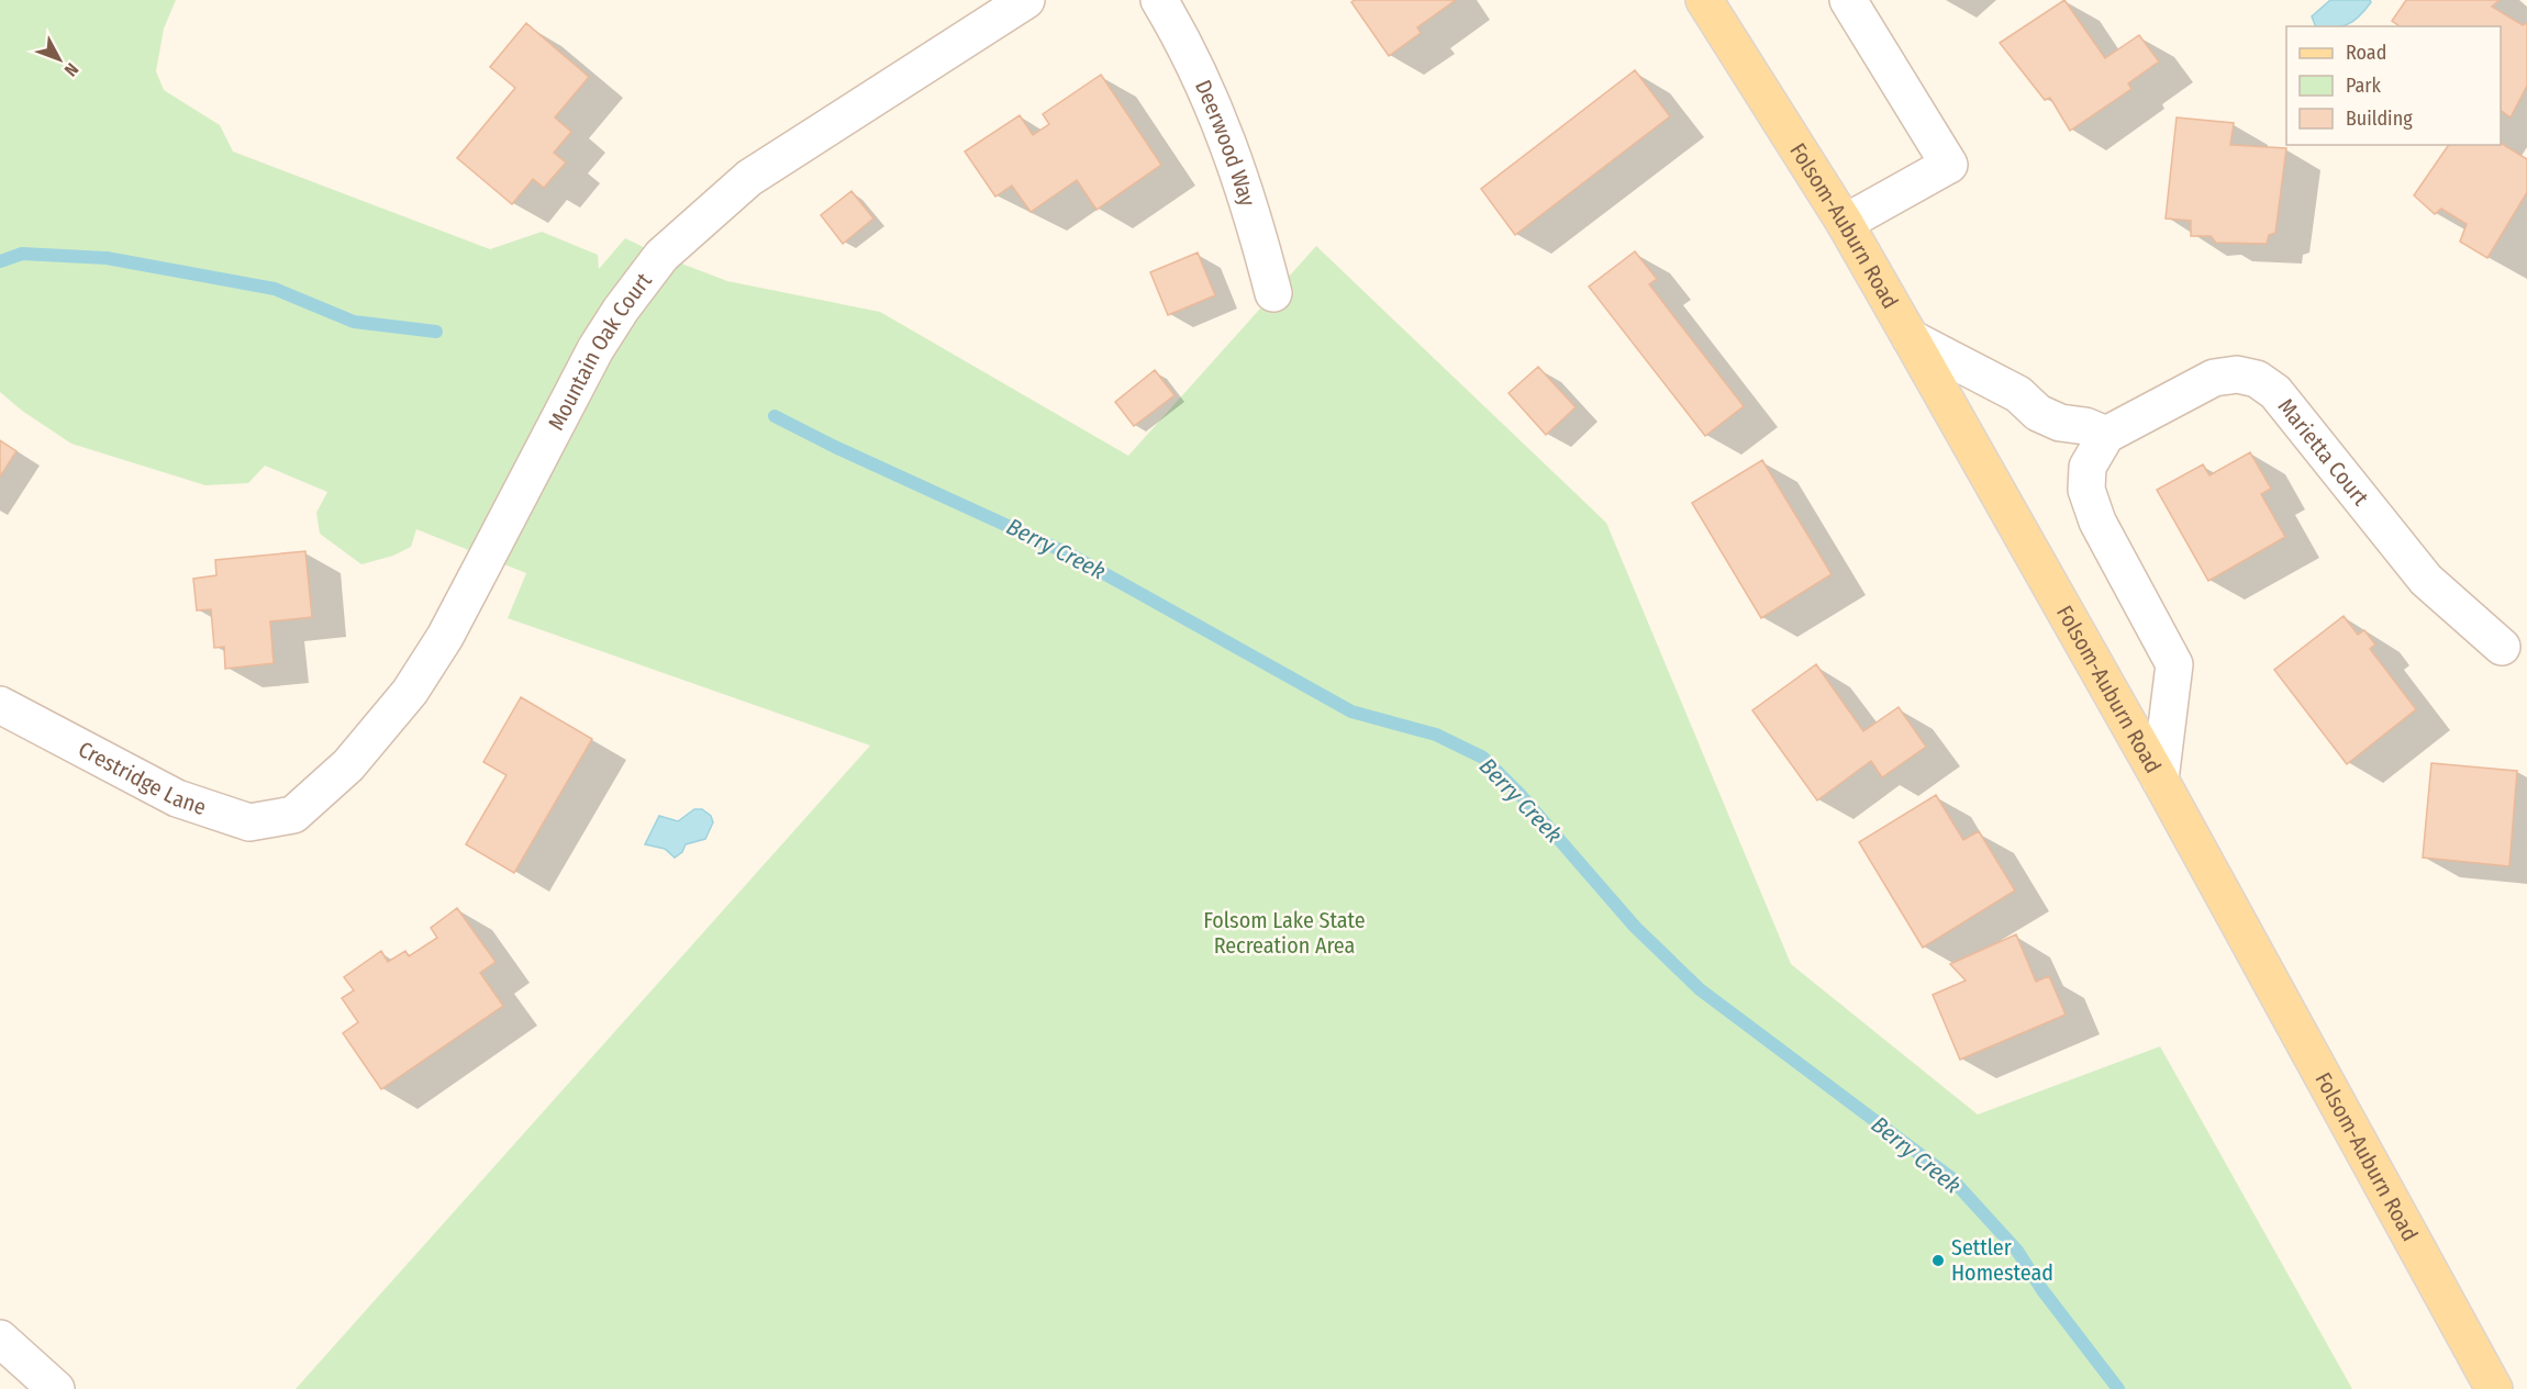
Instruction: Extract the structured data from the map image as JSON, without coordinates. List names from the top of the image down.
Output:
{
  "streets": {
    "main road": ["Folsom-Auburn Road"],
    "street": [
      "Deerwood Way",
      "Mountain Oak Court",
      "Marietta Court",
      "Crestridge Lane"
    ]
  },
  "crossings": [
    ["Mountain Oak Court", "Crestridge Lane"]
  ],
  "water": ["Berry Creek"],
  "parks": ["Folsom Lake State Recreation Area"],
  "places": ["Settler Homestead"],
  "legend": ["Road", "Park", "Building"],
  "north": "bottom right"
}
